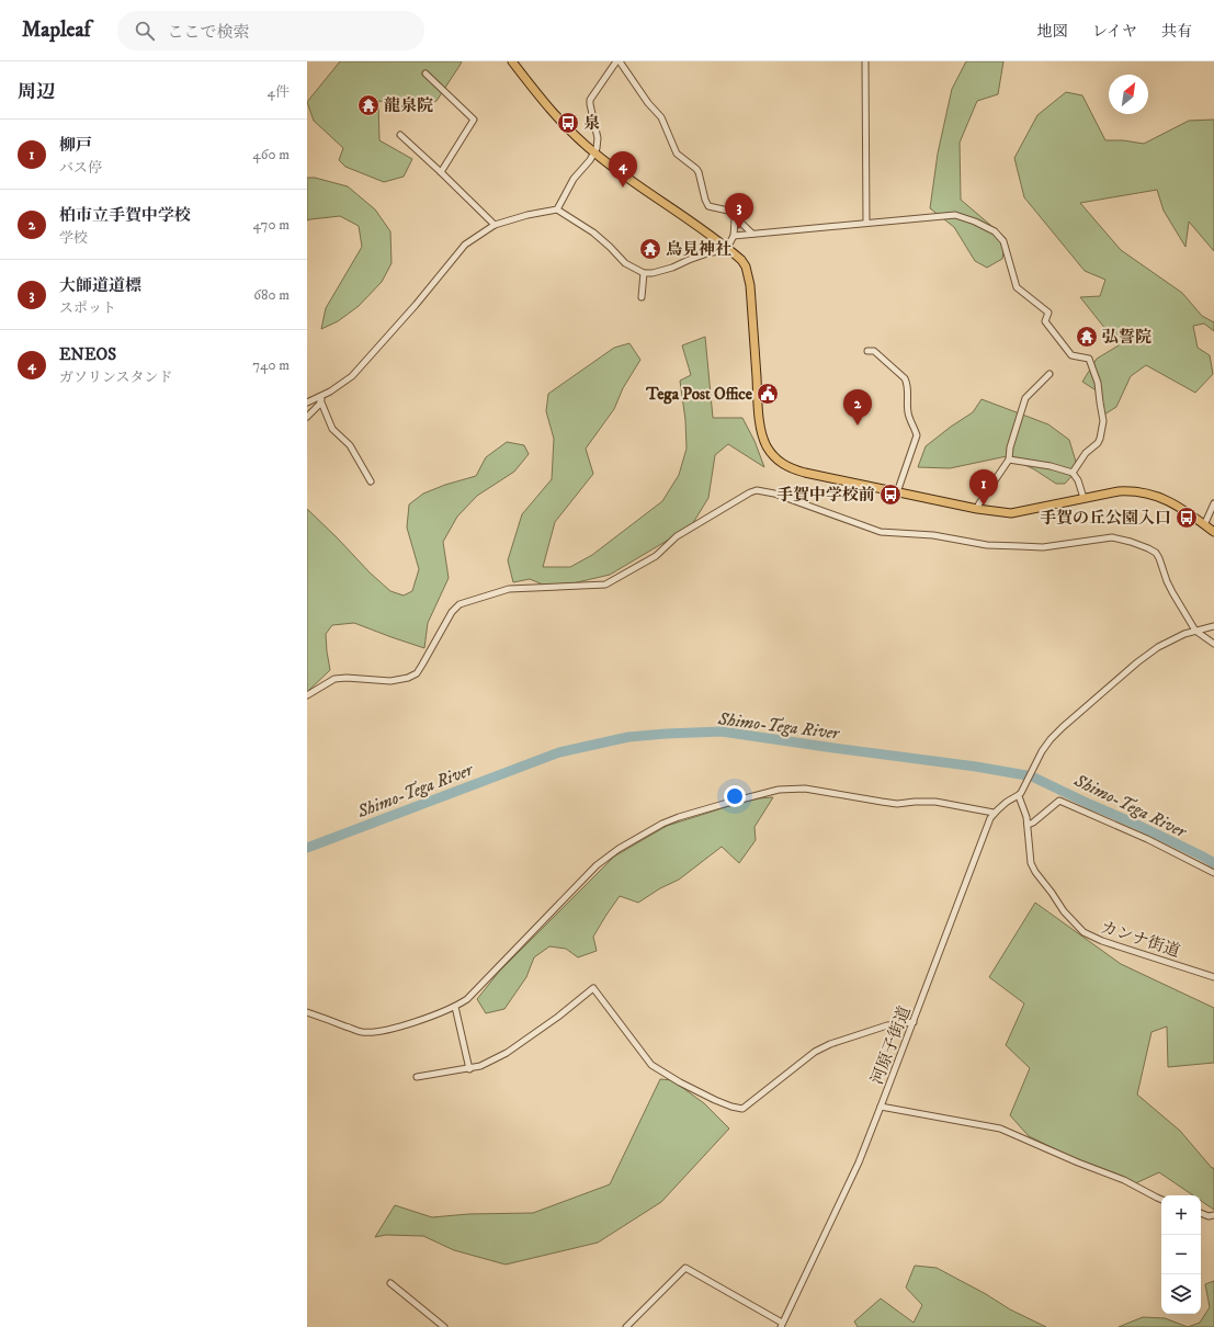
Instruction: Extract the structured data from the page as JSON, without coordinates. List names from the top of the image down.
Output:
{
  "streets": {
    "street": ["カンナ街道", "河原子街道"]
  },
  "crossings": [
    ["カンナ街道", "河原子街道"]
  ],
  "water": ["Shimo-Tega River"],
  "places": {
    "temple": ["龍泉院", "鳥見神社", "弘誓院"],
    "bus stop": ["泉", "手賀中学校前", "手賀の丘公園入口"],
    "public building": ["Tega Post Office"]
  },
  "north": "top right",
  "page": {
    "header": "Mapleaf",
    "search": "ここで検索",
    "nav": ["地図", "レイヤ", "共有"],
    "heading": ["周辺", "4件"],
    "list": [
      {
        "mark": "1",
        "name": "柳戸",
        "note": "バス停",
        "value": "460 m"
      },
      {
        "mark": "2",
        "name": "柏市立手賀中学校",
        "note": "学校",
        "value": "470 m"
      },
      {
        "mark": "3",
        "name": "大師道道標",
        "note": "スポット",
        "value": "680 m"
      },
      {
        "mark": "4",
        "name": "ENEOS",
        "note": "ガソリンスタンド",
        "value": "740 m"
      }
    ],
    "pins": [
      "4",
      "3",
      "2",
      "1"
    ],
    "map_buttons": ["+", "−"]
  }
}
